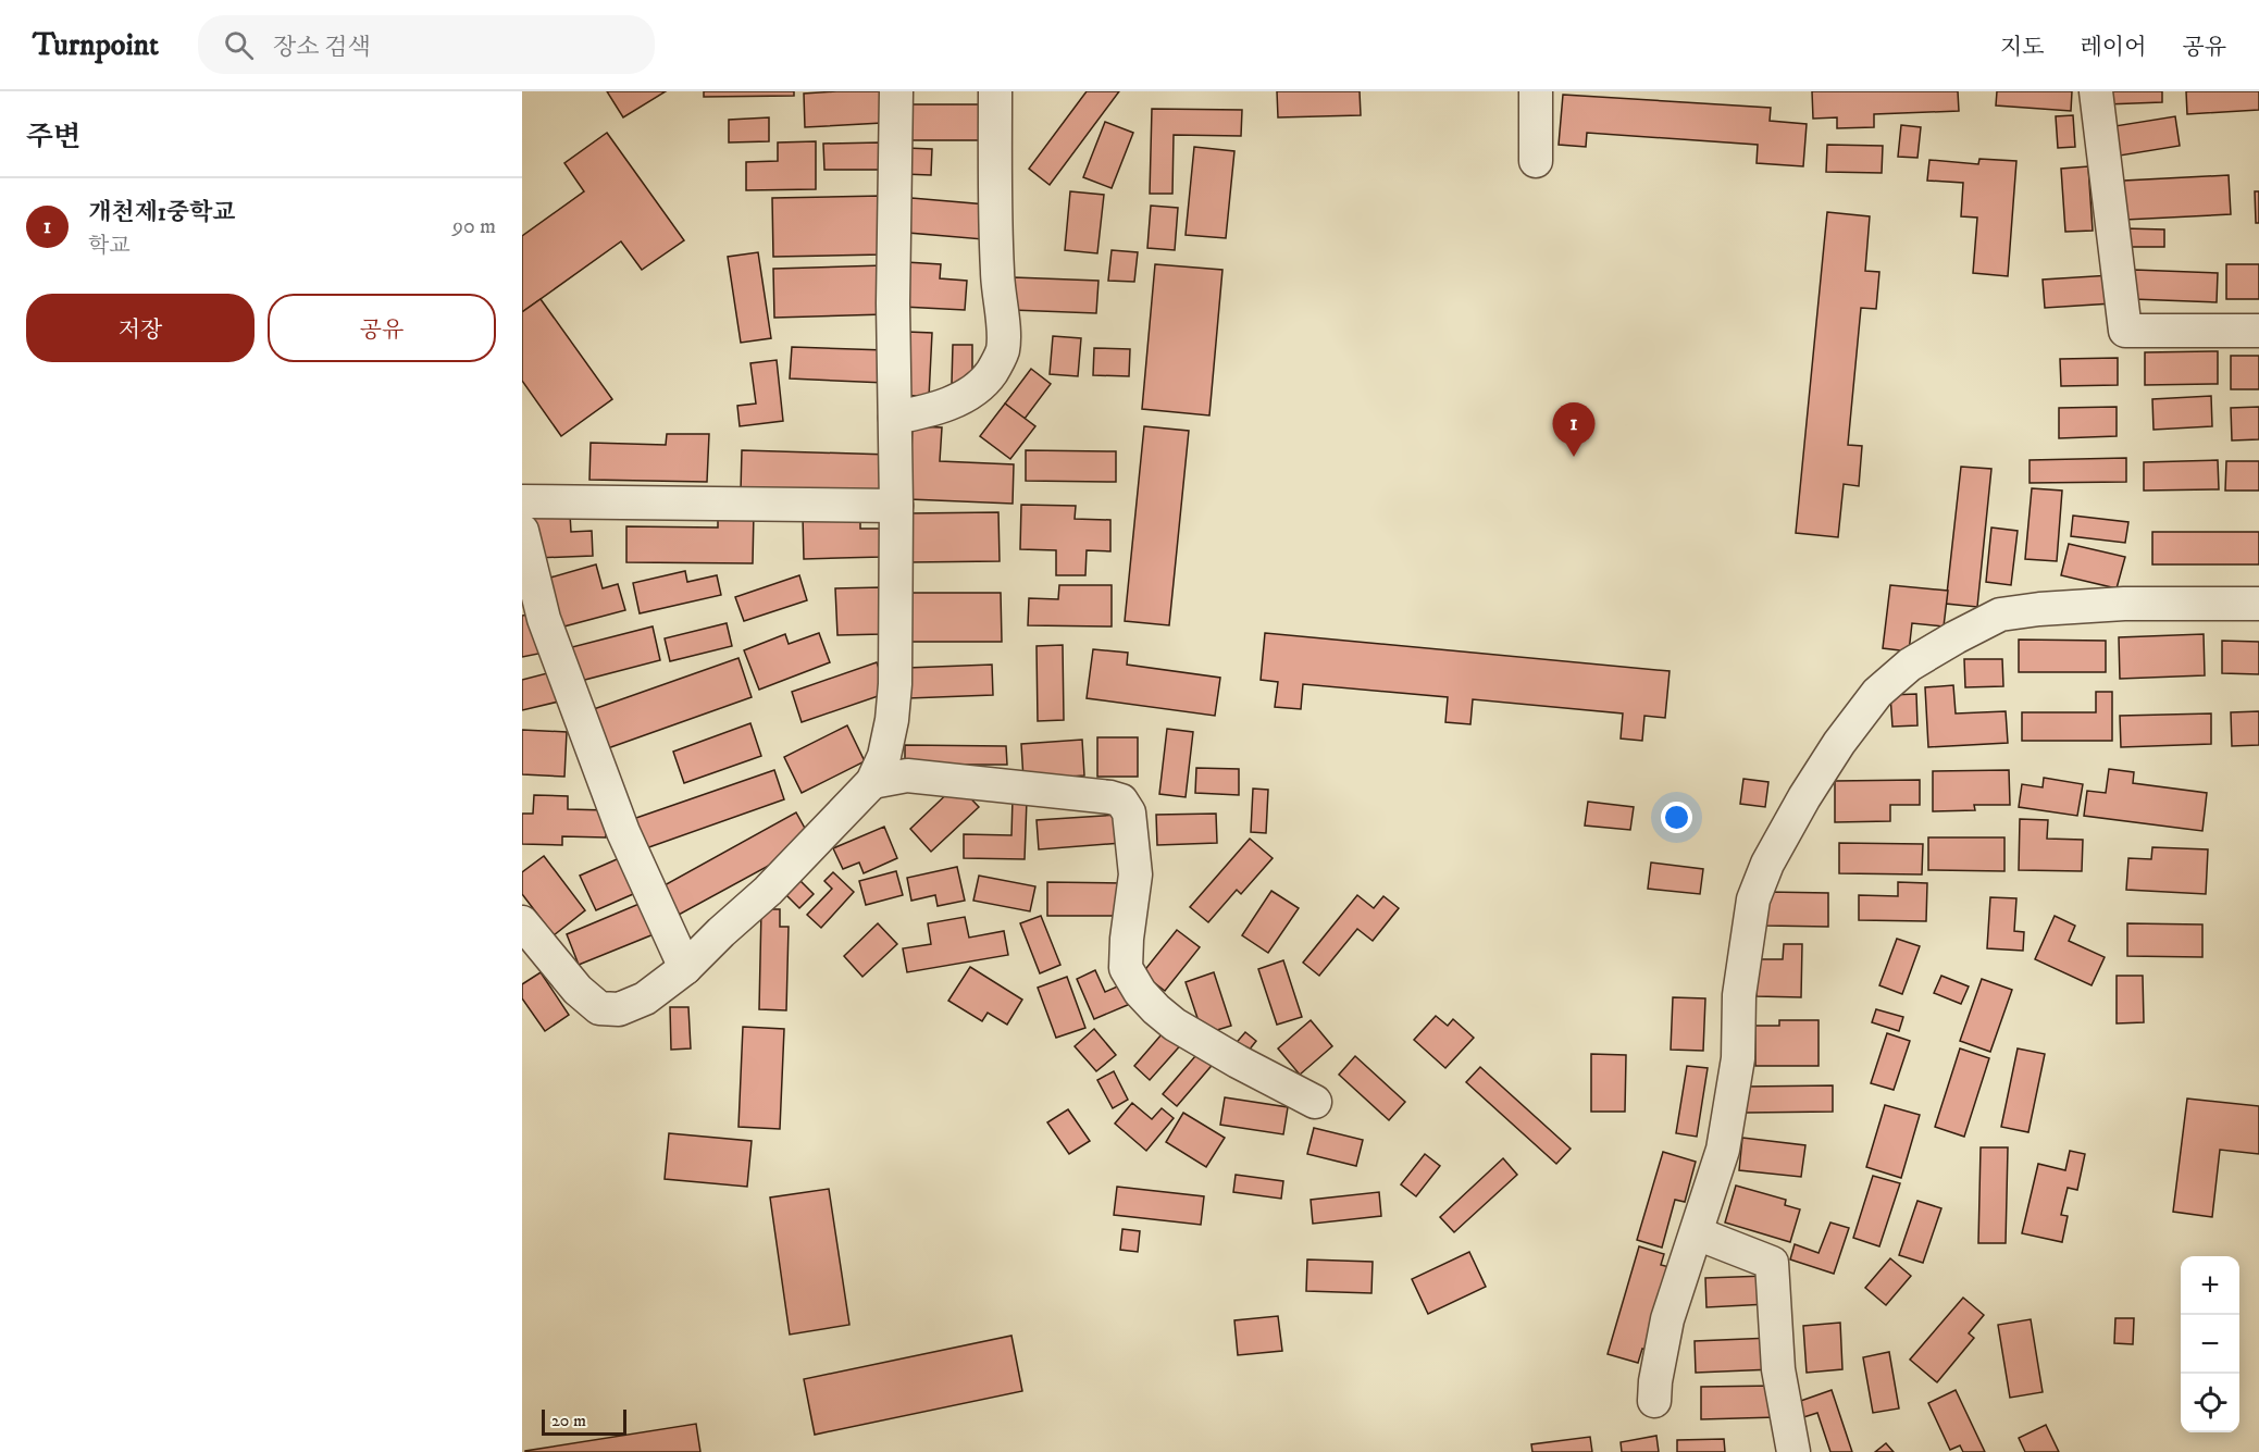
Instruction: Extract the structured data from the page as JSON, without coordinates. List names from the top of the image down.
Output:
{
  "scale_bar": "20 m",
  "page": {
    "header": "Turnpoint",
    "search": "장소 검색",
    "nav": ["지도", "레이어", "공유"],
    "heading": "주변",
    "list": [
      {
        "mark": "1",
        "name": "개천제1중학교",
        "note": "학교",
        "value": "90 m"
      }
    ],
    "buttons": ["저장", "공유"],
    "pins": "1",
    "map_buttons": ["+", "−"],
    "scale": "20 m"
  }
}
